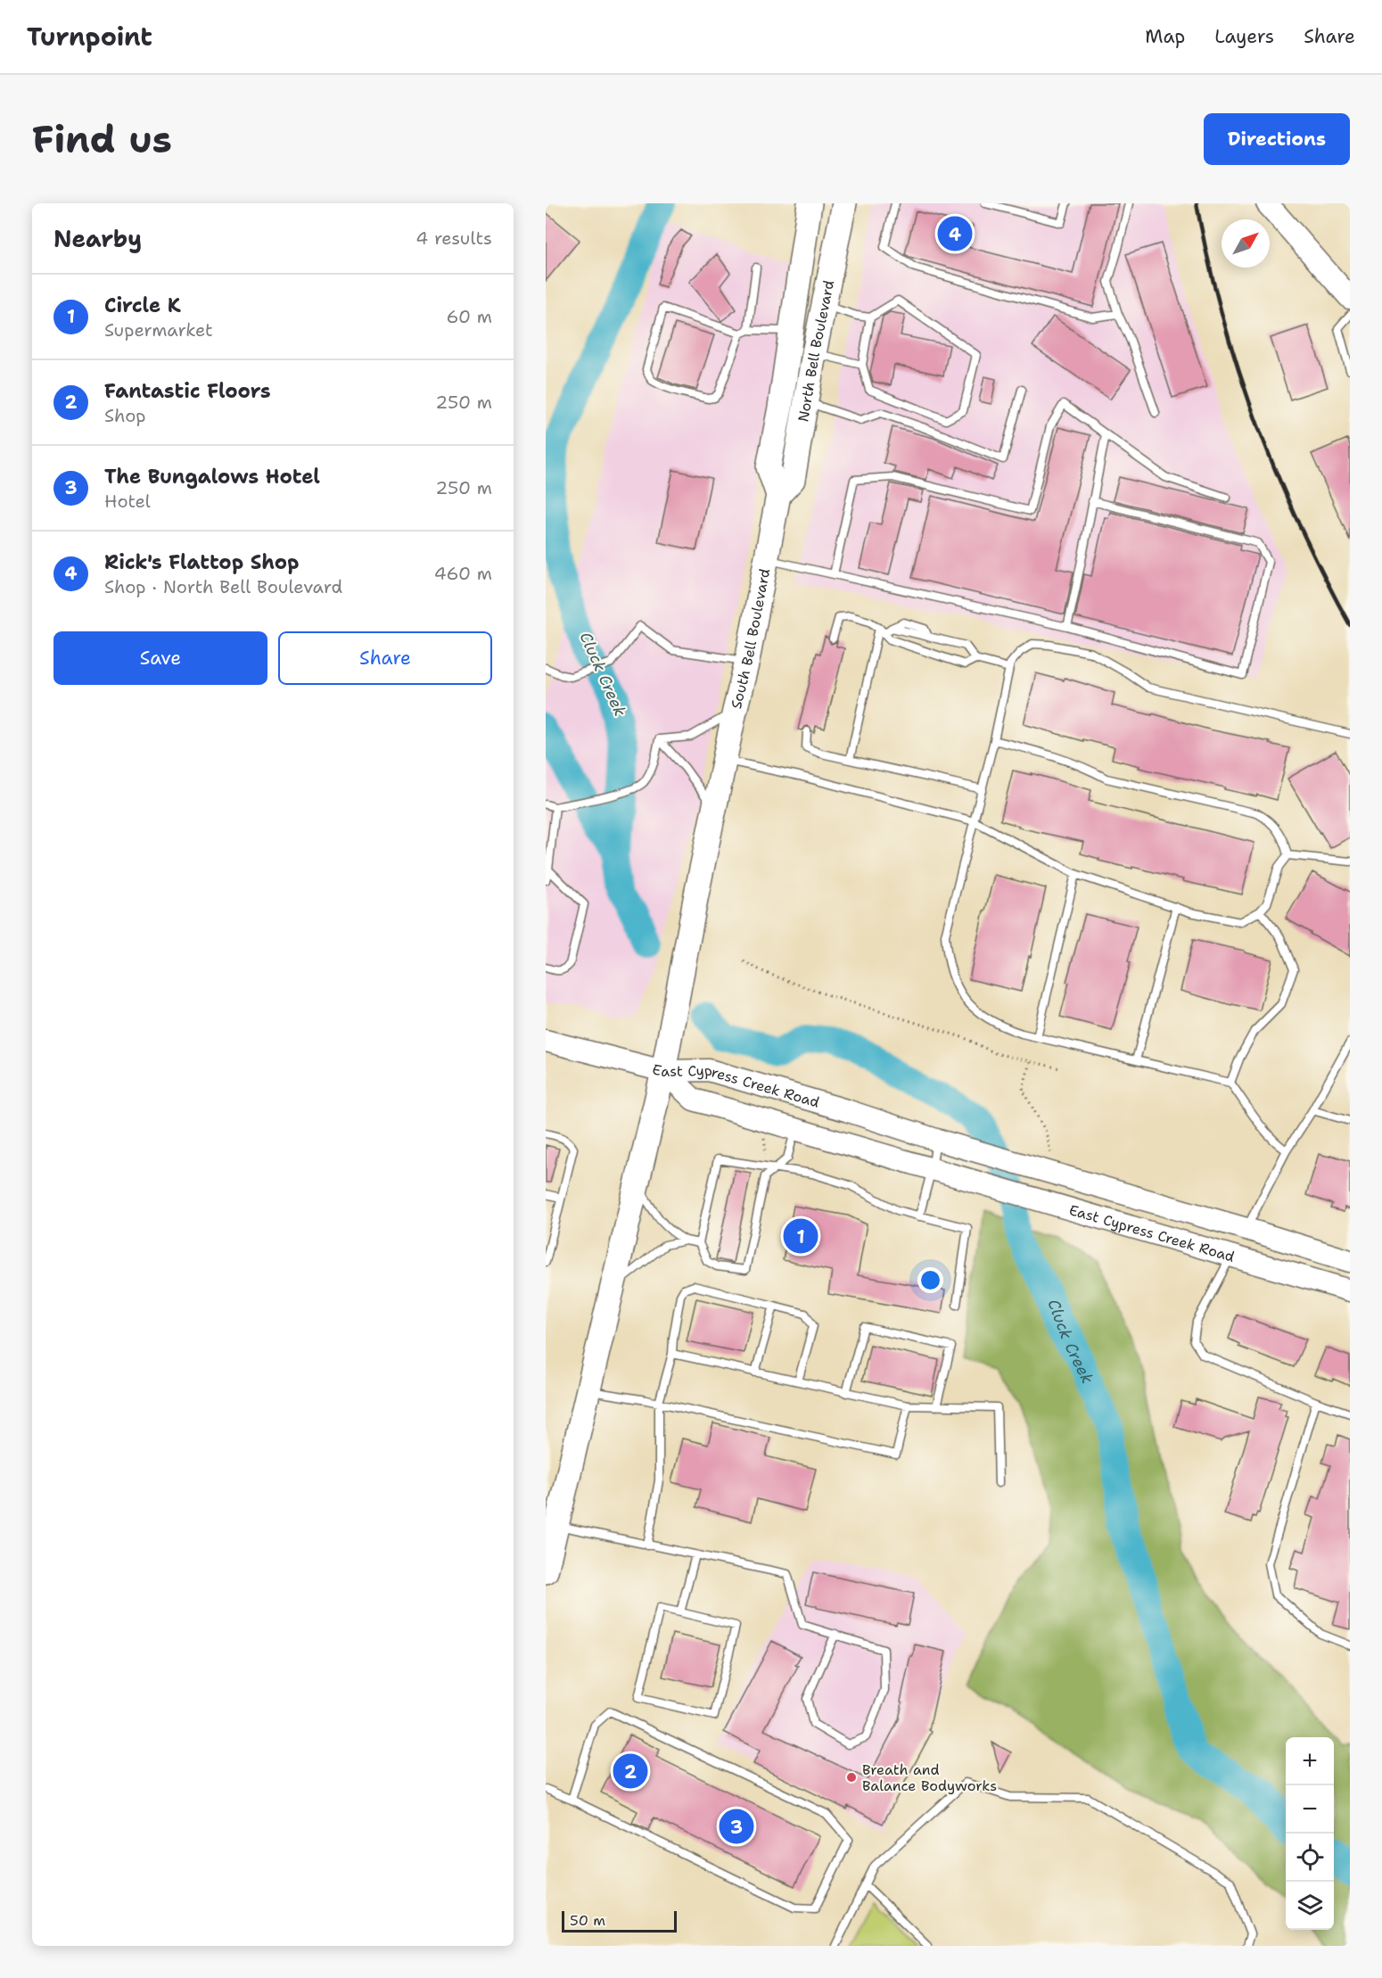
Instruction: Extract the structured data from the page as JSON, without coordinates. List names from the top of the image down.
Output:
{
  "streets": {
    "main road": ["North Bell Boulevard", "South Bell Boulevard", "East Cypress Creek Road"]
  },
  "crossings": [
    ["North Bell Boulevard", "South Bell Boulevard"],
    ["South Bell Boulevard", "East Cypress Creek Road"]
  ],
  "water": ["Cluck Creek"],
  "places": ["Breath and Balance Bodyworks"],
  "scale_bar": "50 m",
  "north": "top right",
  "page": {
    "header": "Turnpoint",
    "nav": ["Map", "Layers", "Share"],
    "buttons": [
      "Directions",
      ["Save", "Share"]
    ],
    "title": "Find us",
    "heading": ["Nearby", "4 results"],
    "pins": [
      "4",
      "1",
      "2",
      "3"
    ],
    "list": [
      {
        "mark": "1",
        "name": "Circle K",
        "note": "Supermarket",
        "value": "60 m"
      },
      {
        "mark": "2",
        "name": "Fantastic Floors",
        "note": "Shop",
        "value": "250 m"
      },
      {
        "mark": "3",
        "name": "The Bungalows Hotel",
        "note": "Hotel",
        "value": "250 m"
      },
      {
        "mark": "4",
        "name": "Rick's Flattop Shop",
        "note": "Shop · North Bell Boulevard",
        "value": "460 m"
      }
    ],
    "map_buttons": ["+", "−"],
    "scale": "50 m"
  }
}
